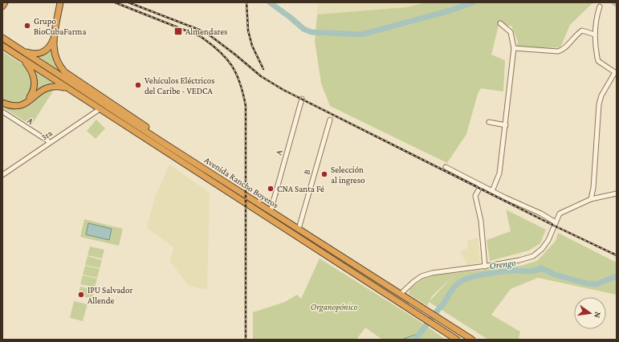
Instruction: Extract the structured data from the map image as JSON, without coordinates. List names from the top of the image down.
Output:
{
  "streets": {
    "highway": ["Avenida Rancho Boyeros"],
    "street": ["A", "3ra", "B"]
  },
  "crossings": [
    ["A", "3ra"],
    ["A", "Avenida Rancho Boyeros"],
    ["3ra", "Avenida Rancho Boyeros"],
    ["B", "Avenida Rancho Boyeros"]
  ],
  "water": ["Orengo"],
  "parks": ["Organopónico"],
  "places": {
    "other": [
      "Grupo BioCubaFarma",
      "Vehículos Eléctricos del Caribe - VEDCA",
      "Selección al ingreso",
      "CNA Santa Fé",
      "IPU Salvador Allende"
    ],
    "transit": ["Almendares"]
  },
  "north": "right"
}
